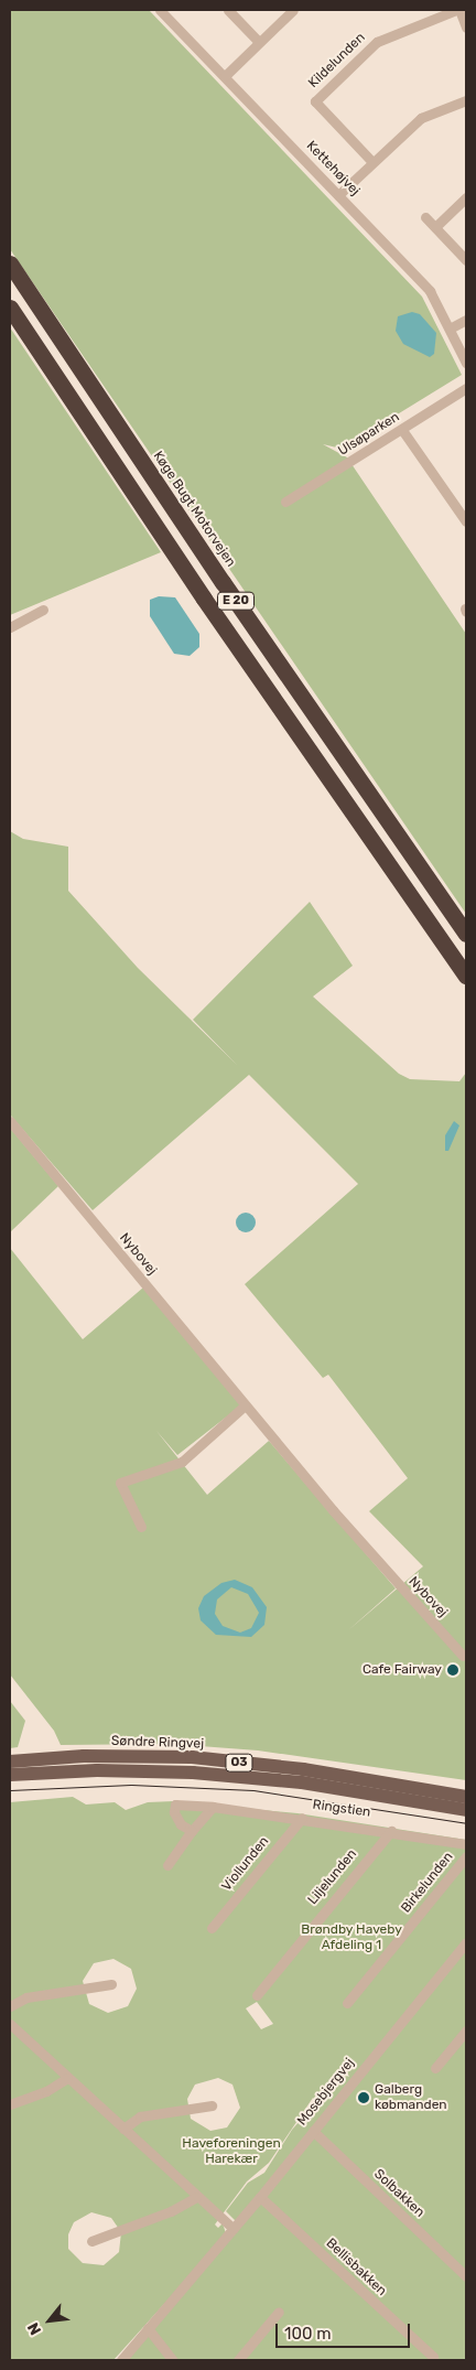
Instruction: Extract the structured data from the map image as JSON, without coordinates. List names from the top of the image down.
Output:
{
  "streets": {
    "highway": ["Køge Bugt Motorvejen", "E 20"],
    "main road": ["Søndre Ringvej", "O3"],
    "street": [
      "Kildelunden",
      "Kettehøjvej",
      "Ulsøparken",
      "Nybovej",
      "Ringstien",
      "Viollunden",
      "Liljelunden",
      "Birkelunden",
      "Mosebjergvej",
      "Solbakken",
      "Bellisbakken"
    ]
  },
  "crossings": [
    ["Ringstien", "Viollunden"],
    ["Ringstien", "Liljelunden"],
    ["Mosebjergvej", "Solbakken"],
    ["Mosebjergvej", "Bellisbakken"]
  ],
  "parks": ["Brøndby Haveby Afdeling 1", "Haveforeningen Harekær"],
  "places": ["Cafe Fairway", "Galberg købmanden"],
  "scale_bar": "100 m",
  "north": "bottom left"
}
